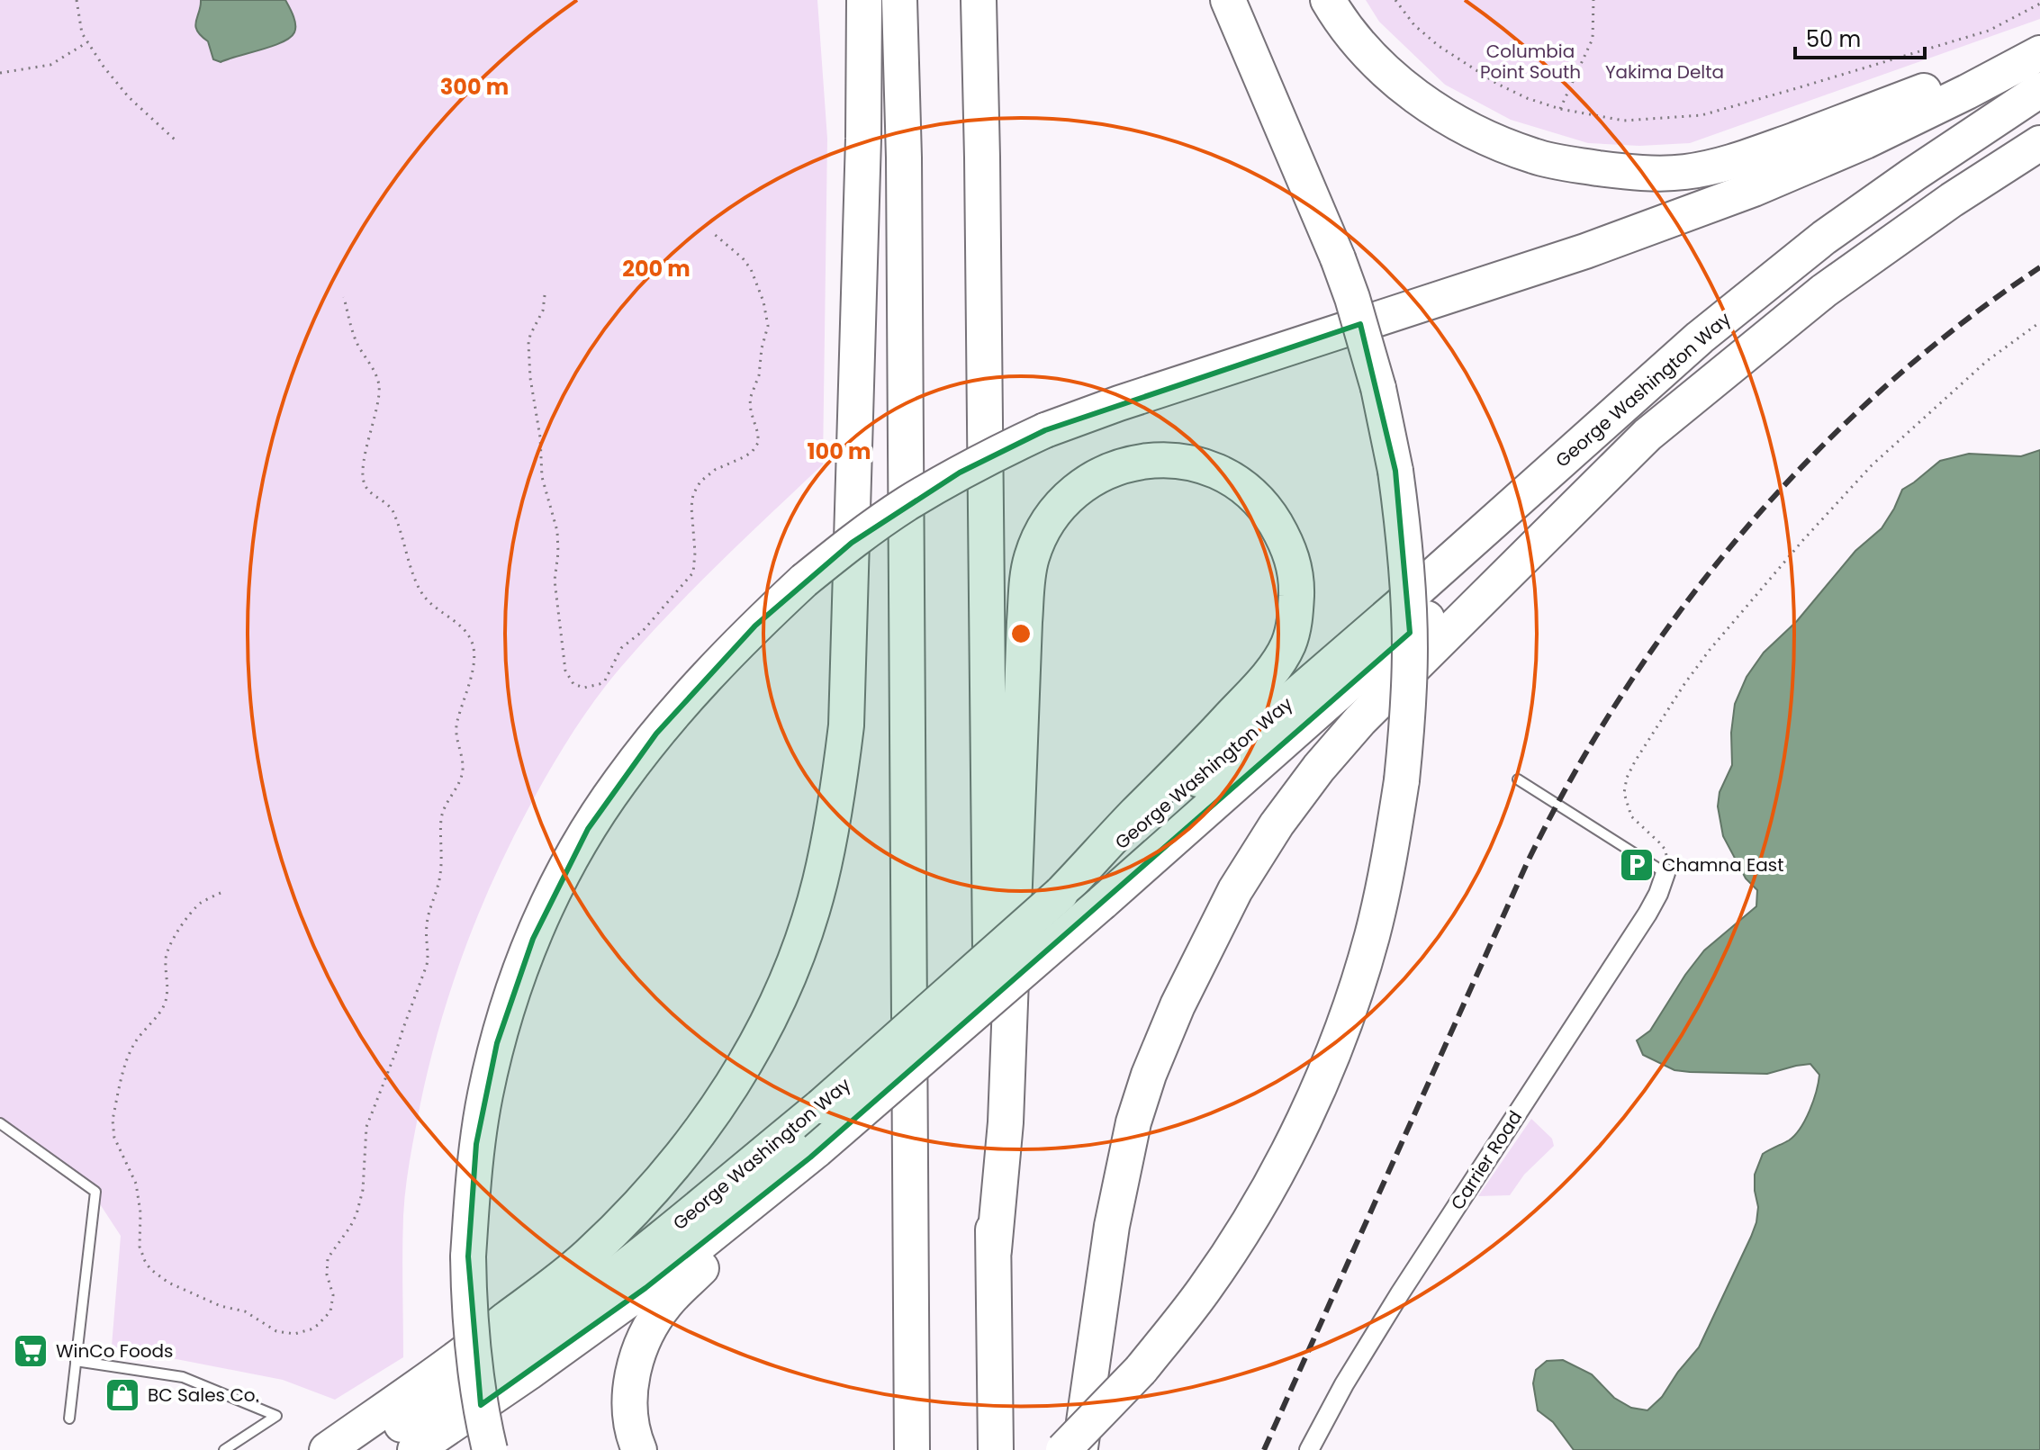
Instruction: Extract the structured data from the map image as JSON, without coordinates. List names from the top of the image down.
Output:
{
  "streets": {
    "highway": ["George Washington Way"],
    "street": ["Carrier Road"]
  },
  "parks": ["Columbia Point South", "Yakima Delta"],
  "places": {
    "parking": ["Chamna East"],
    "supermarket": ["WinCo Foods"],
    "shop": ["BC Sales Co."]
  },
  "scale_bar": "50 m",
  "rings": ["300 m", "200 m", "100 m"]
}
